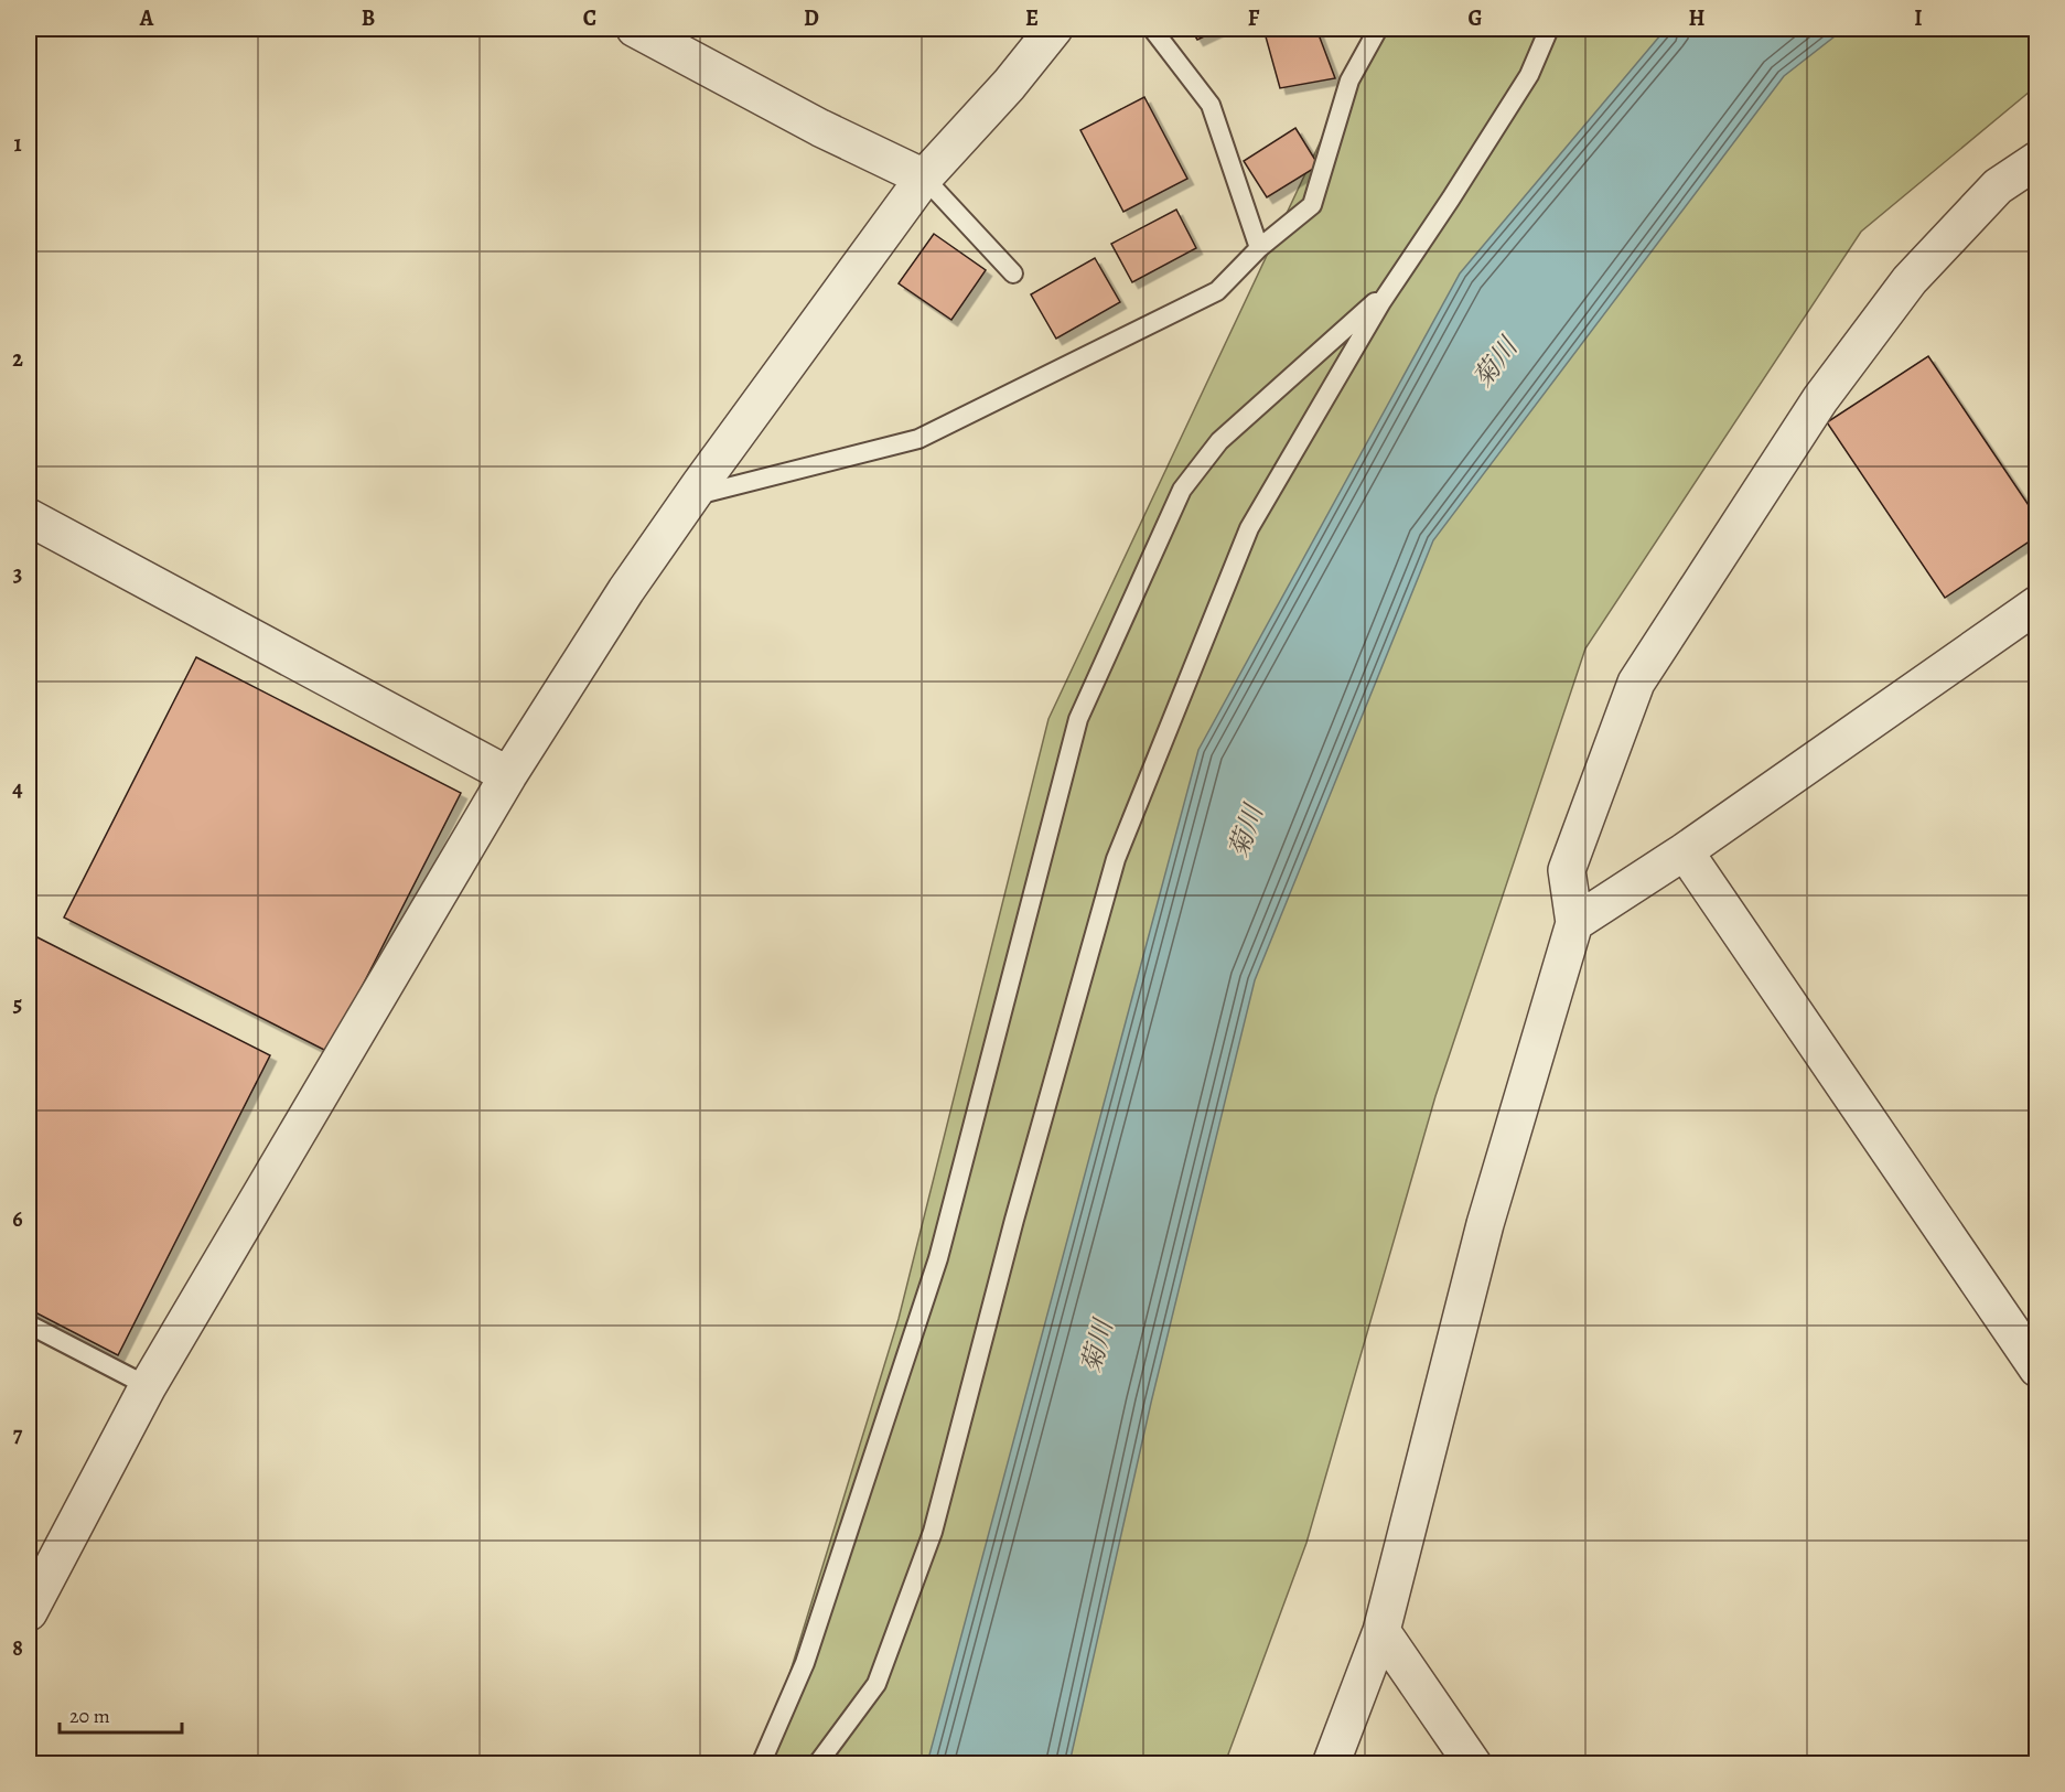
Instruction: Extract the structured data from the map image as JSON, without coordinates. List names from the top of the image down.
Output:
{
  "water": ["菊川"],
  "scale_bar": "20 m",
  "grid": {
    "columns": [
      "A",
      "B",
      "C",
      "D",
      "E",
      "F",
      "G",
      "H",
      "I"
    ],
    "rows": [
      "1",
      "2",
      "3",
      "4",
      "5",
      "6",
      "7",
      "8"
    ]
  }
}
